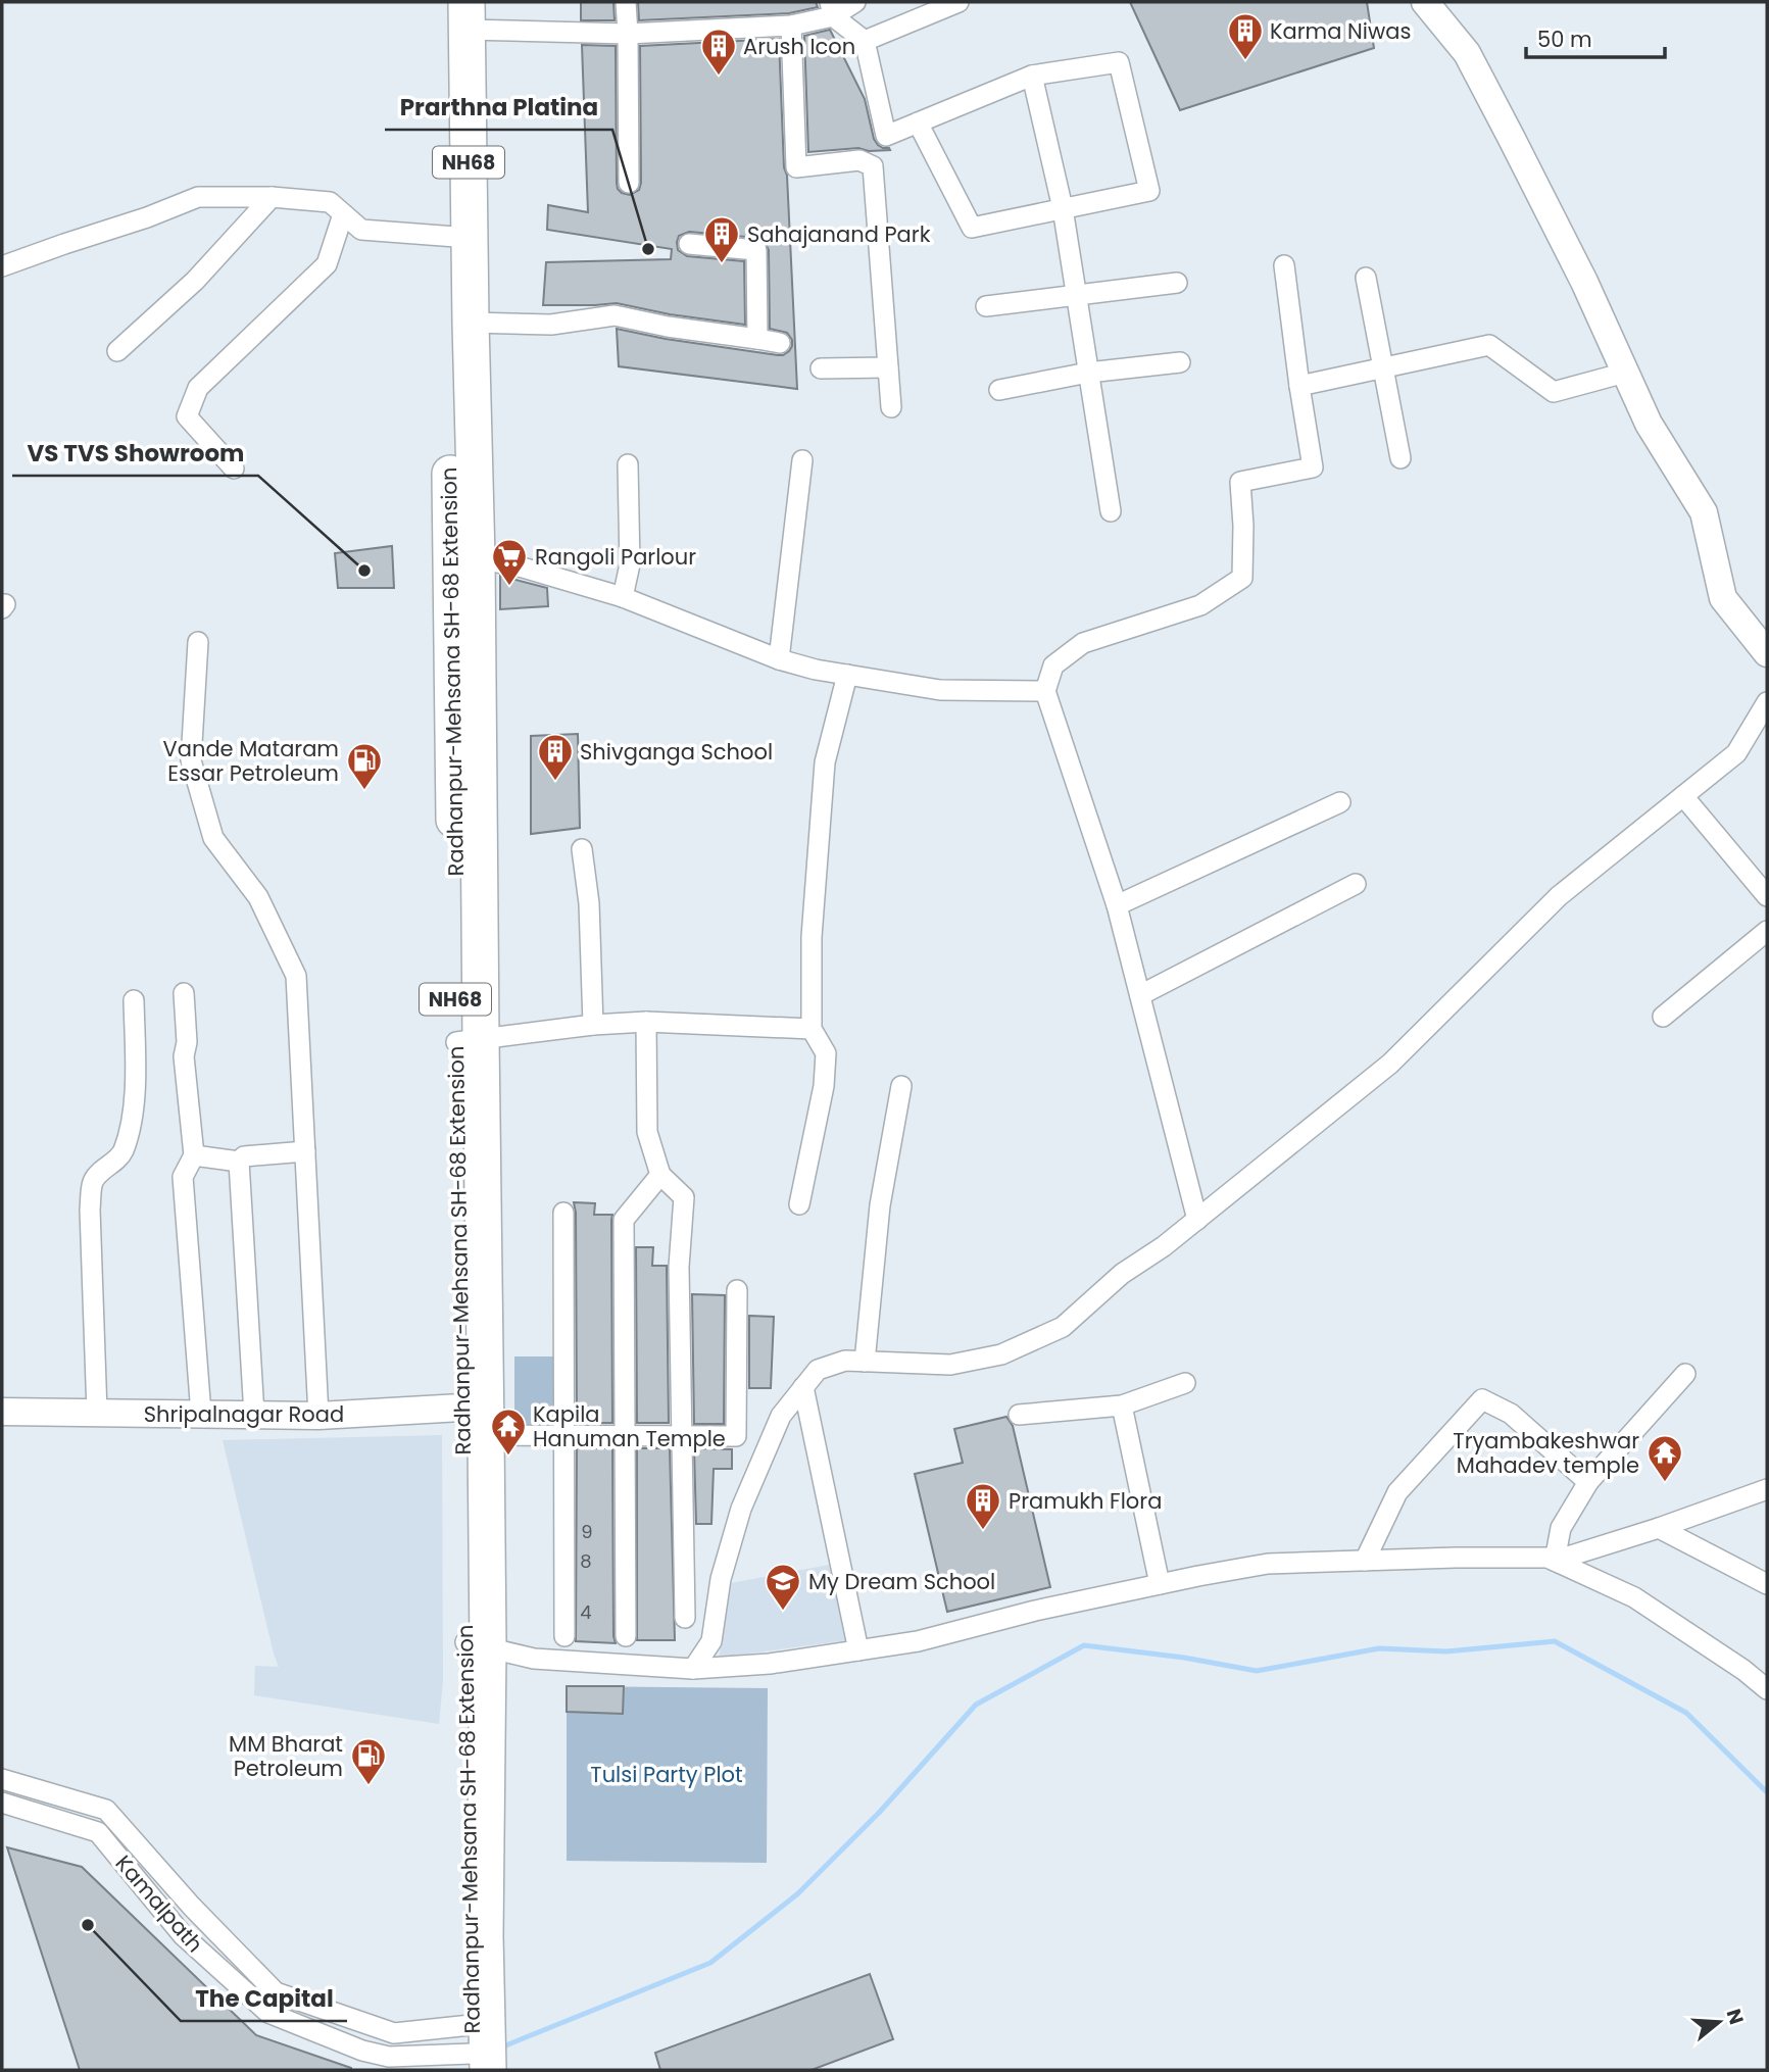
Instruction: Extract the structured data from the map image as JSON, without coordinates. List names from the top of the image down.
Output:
{
  "streets": {
    "highway": ["NH68", "Radhanpur-Mehsana SH-68 Extension"],
    "street": ["Shripalnagar Road", "Kamalpath"]
  },
  "crossings": [
    ["NH68", "Radhanpur-Mehsana SH-68 Extension"],
    ["Radhanpur-Mehsana SH-68 Extension", "Shripalnagar Road"],
    ["Radhanpur-Mehsana SH-68 Extension", "Kamalpath"]
  ],
  "parks": ["Tulsi Party Plot"],
  "places": {
    "building": [
      "Karma Niwas",
      "Arush Icon",
      "Sahajanand Park",
      "Shivganga School",
      "Pramukh Flora"
    ],
    "other": ["Prarthna Platina", "VS TVS Showroom", "The Capital"],
    "supermarket": ["Rangoli Parlour"],
    "fuel station": ["Vande Mataram Essar Petroleum", "MM Bharat Petroleum"],
    "temple": ["Kapila Hanuman Temple", "Tryambakeshwar Mahadev temple"],
    "school or university": ["My Dream School"]
  },
  "house_numbers": ["9", "8", "4"],
  "scale_bar": "50 m",
  "north": "right"
}
